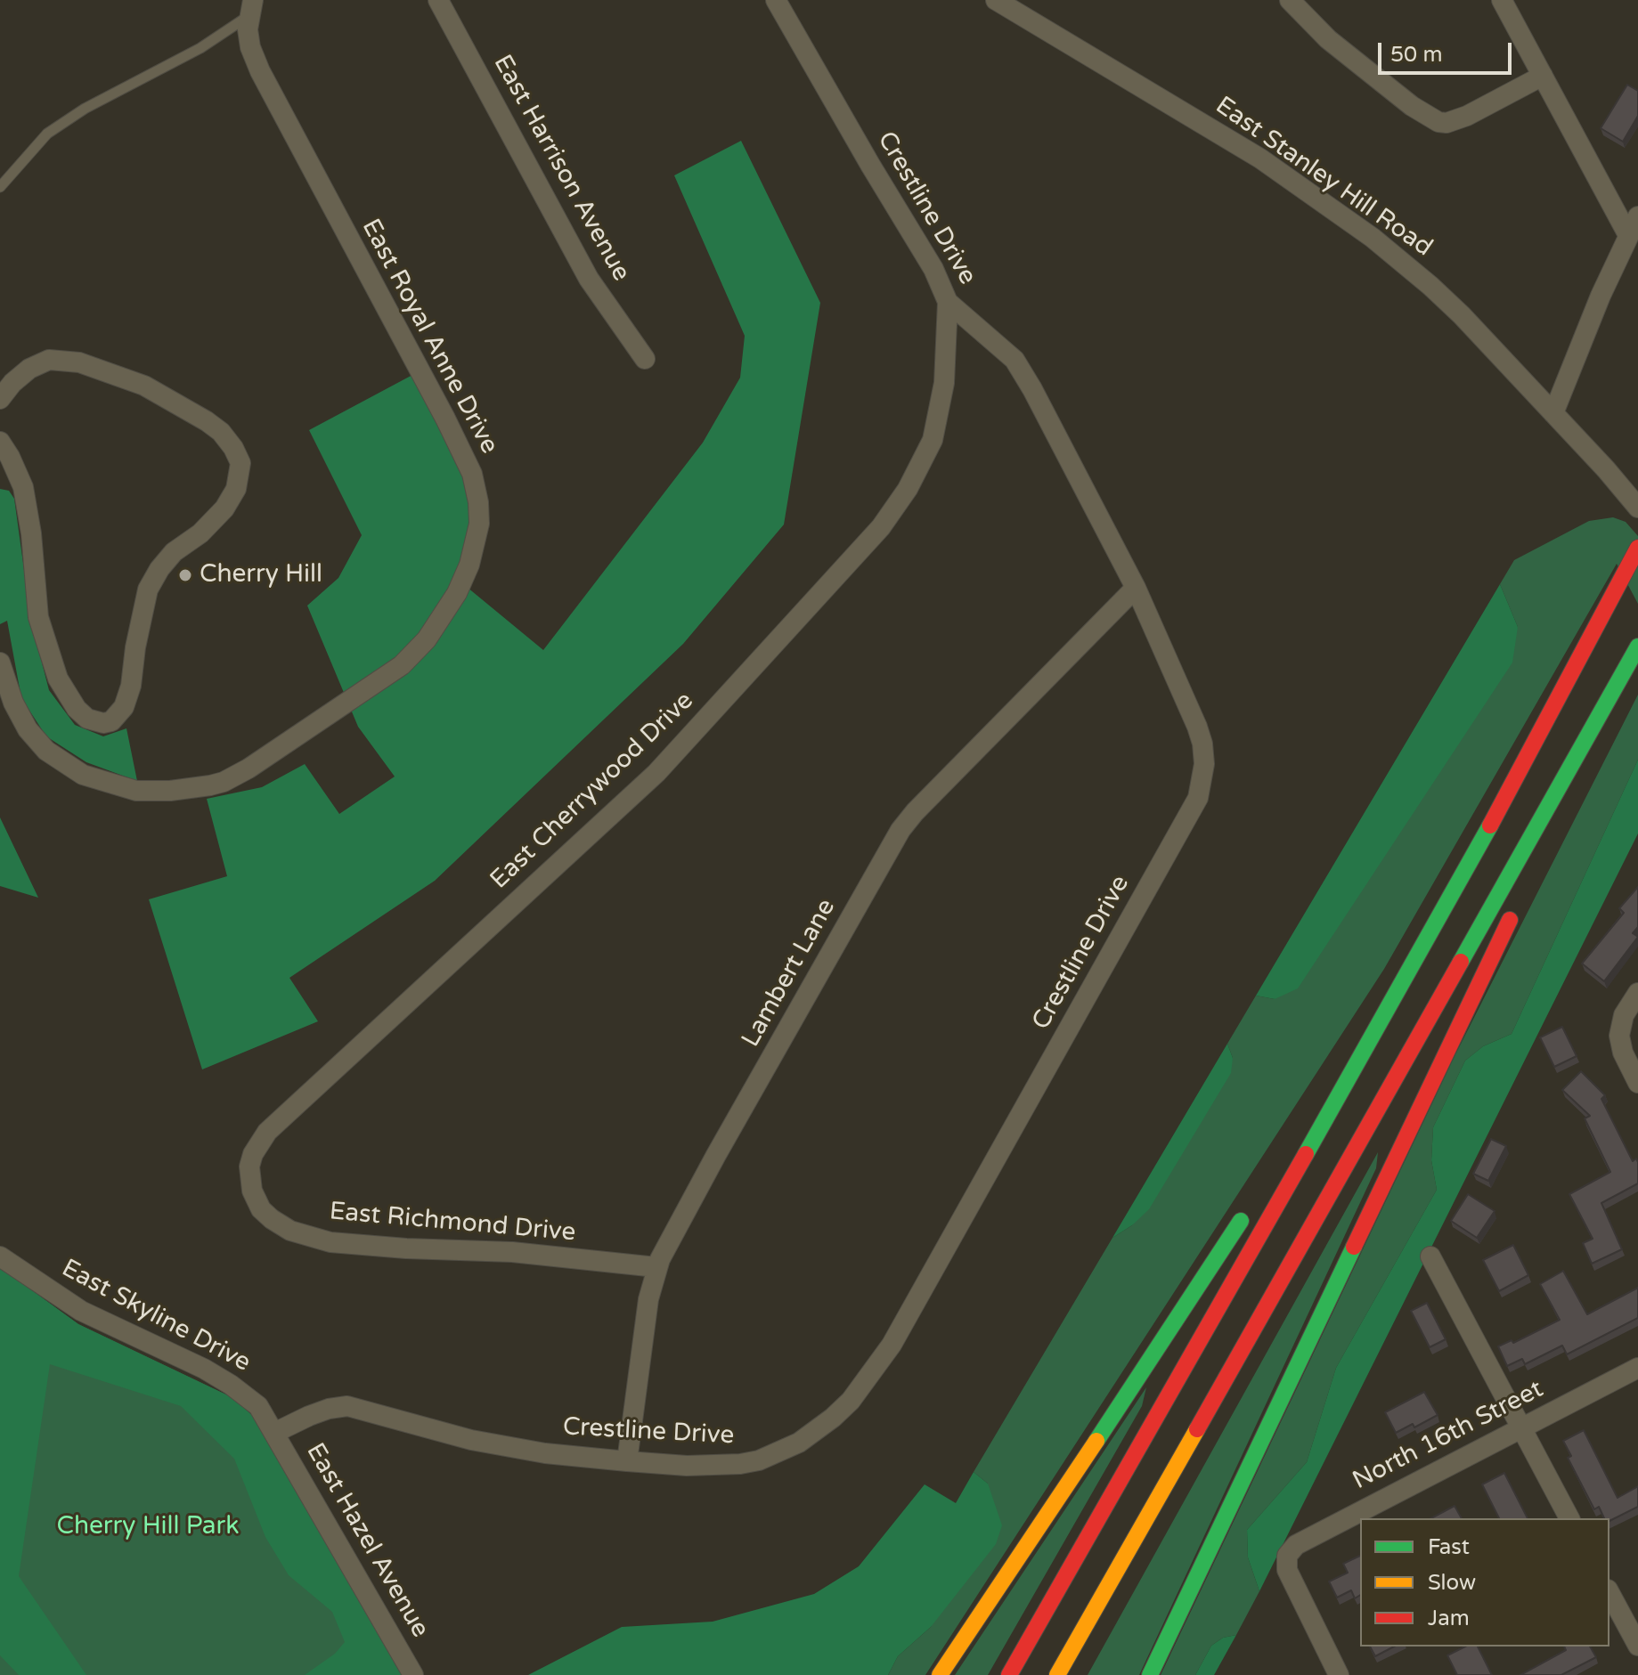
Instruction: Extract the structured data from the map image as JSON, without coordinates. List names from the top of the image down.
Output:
{
  "streets": {
    "street": [
      "East Harrison Avenue",
      "East Stanley Hill Road",
      "Crestline Drive",
      "East Royal Anne Drive",
      "East Cherrywood Drive",
      "Lambert Lane",
      "East Richmond Drive",
      "East Skyline Drive",
      "North 16th Street",
      "East Hazel Avenue"
    ]
  },
  "crossings": [
    ["Crestline Drive", "East Cherrywood Drive"],
    ["Crestline Drive", "Lambert Lane"],
    ["Crestline Drive", "East Skyline Drive"],
    ["Crestline Drive", "East Hazel Avenue"],
    ["East Cherrywood Drive", "East Richmond Drive"],
    ["Lambert Lane", "East Richmond Drive"],
    ["East Skyline Drive", "East Hazel Avenue"]
  ],
  "parks": ["Cherry Hill Park"],
  "places": ["Cherry Hill"],
  "legend": ["Fast", "Slow", "Jam"],
  "scale_bar": "50 m"
}
